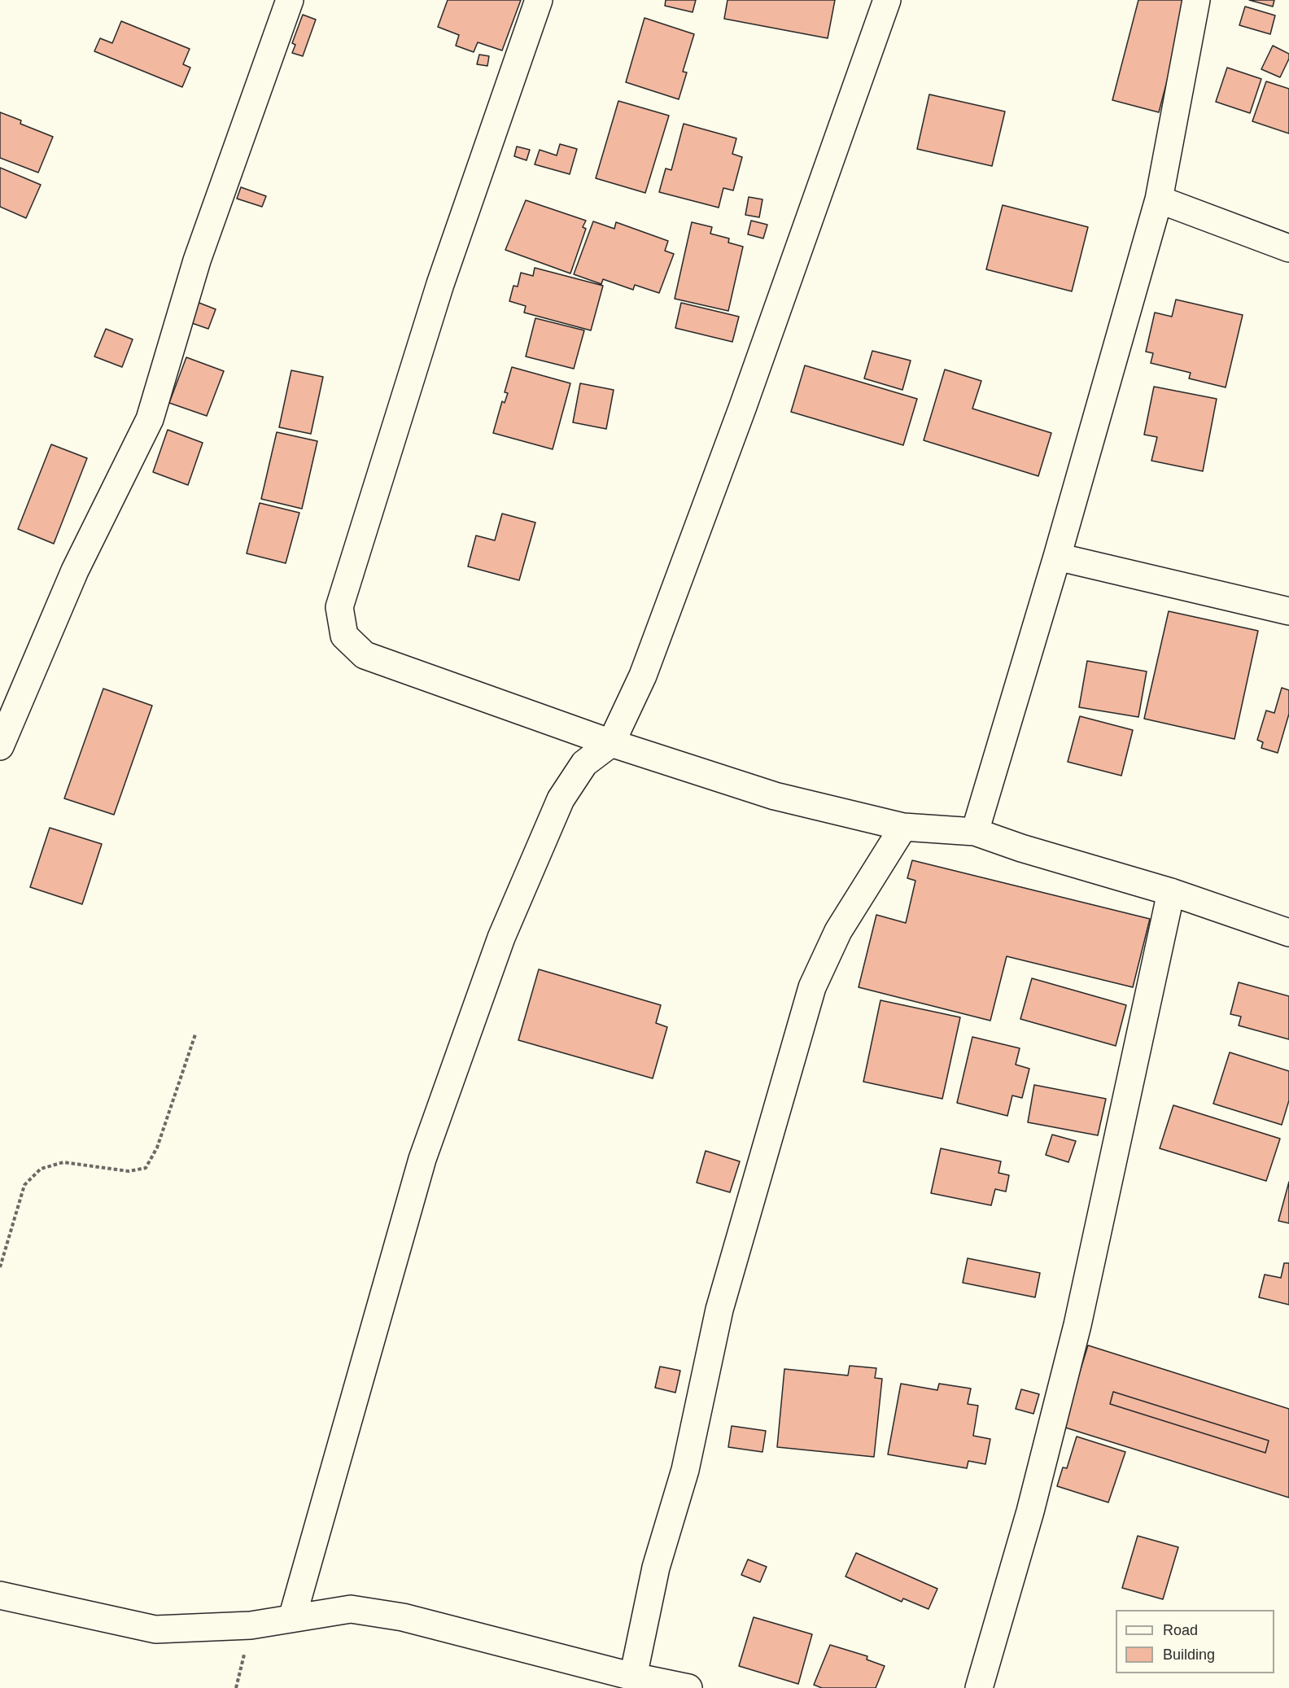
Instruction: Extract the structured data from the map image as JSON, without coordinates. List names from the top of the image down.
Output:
{
  "legend": ["Road", "Building"]
}
